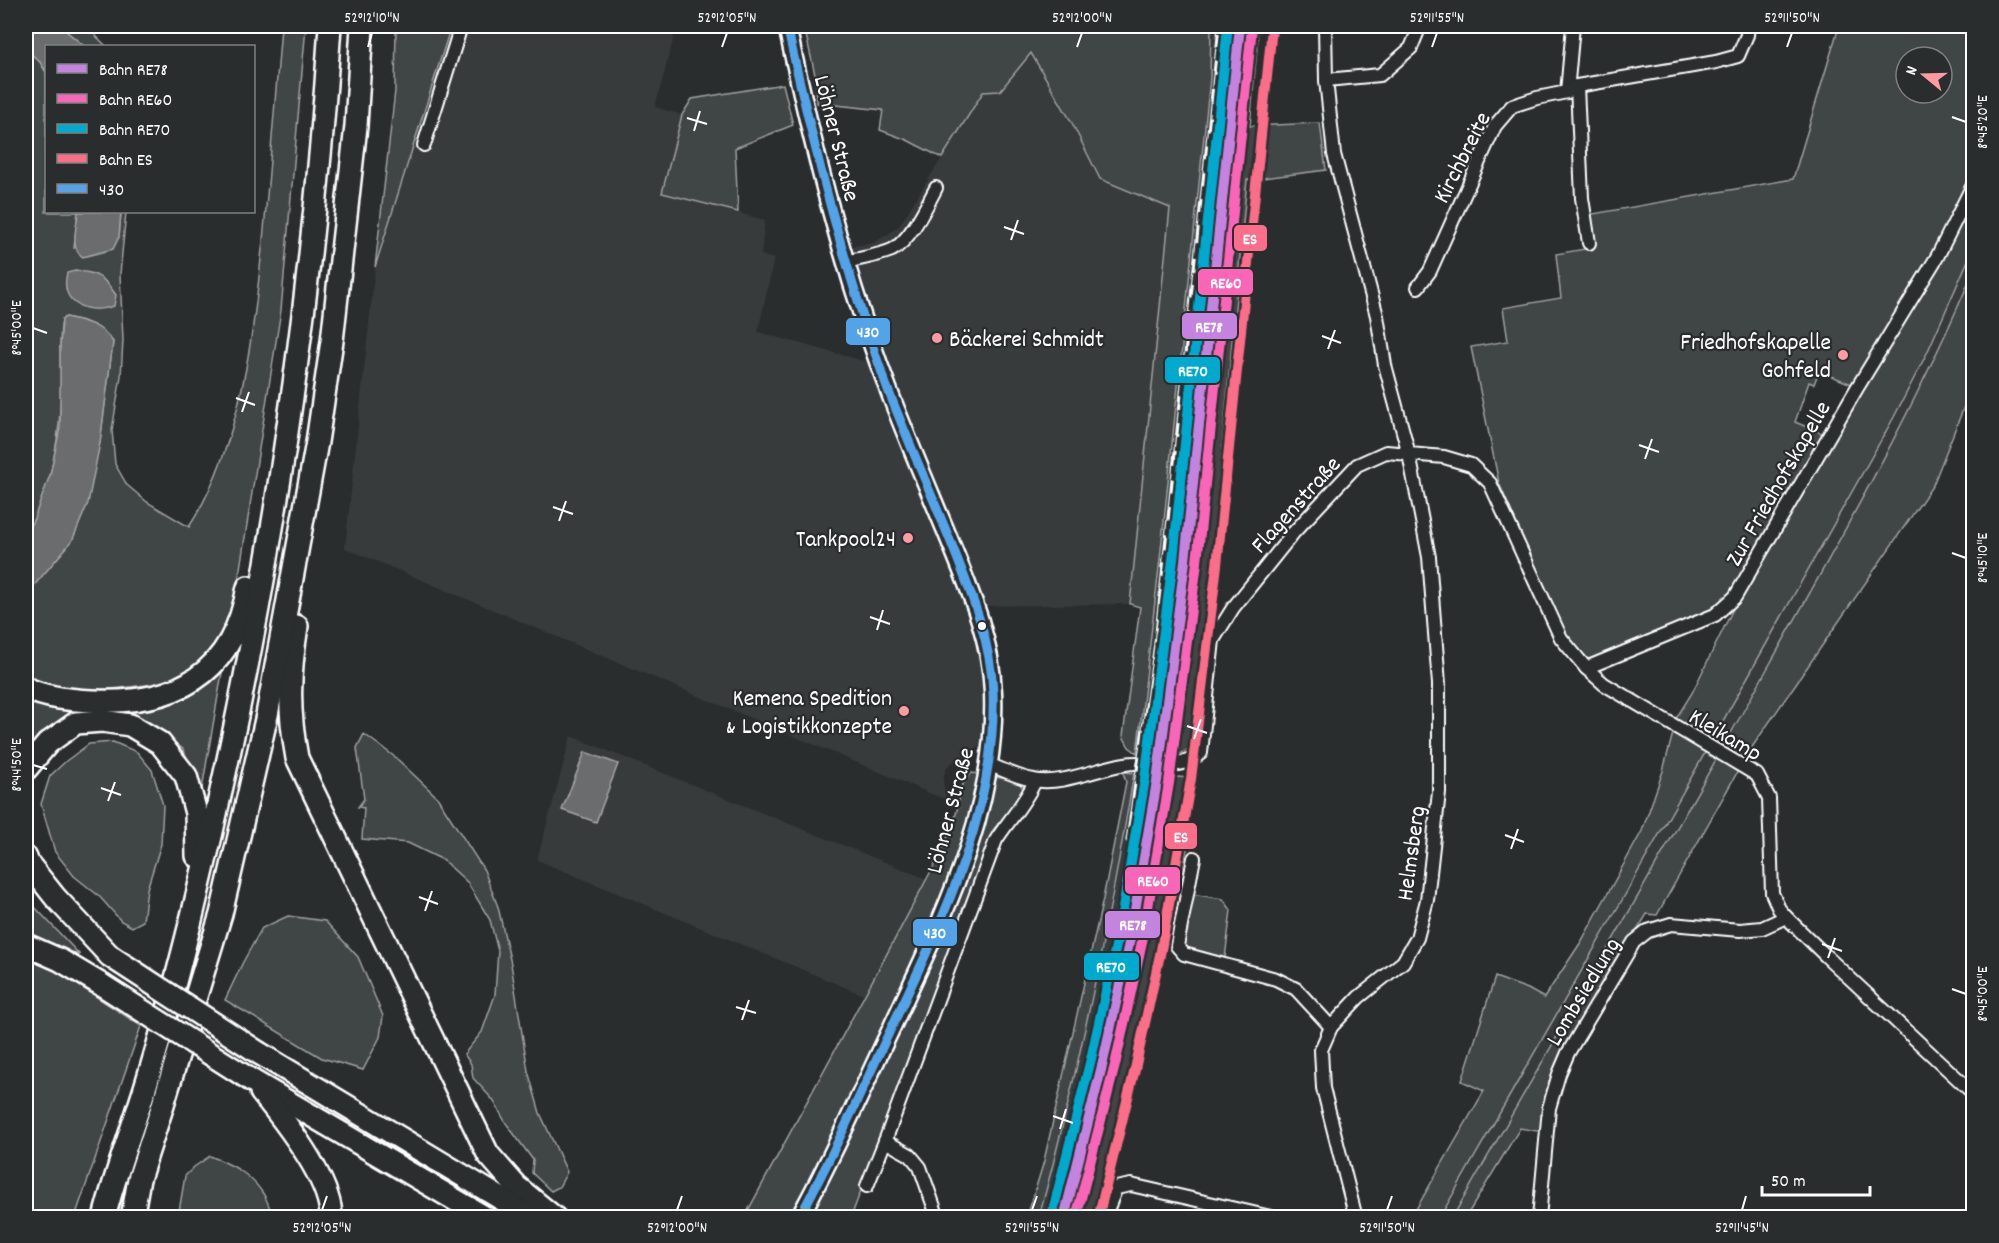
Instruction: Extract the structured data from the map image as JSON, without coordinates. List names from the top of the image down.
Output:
{
  "streets": {
    "main road": ["Löhner Straße"],
    "street": [
      "Kirchbreite",
      "Zur Friedhofskapelle",
      "Flagenstraße",
      "Kleikamp",
      "Helmsberg",
      "Lombsiedlung"
    ]
  },
  "crossings": [
    ["Löhner Straße", "Flagenstraße"],
    ["Zur Friedhofskapelle", "Kleikamp"],
    ["Flagenstraße", "Kleikamp"],
    ["Flagenstraße", "Helmsberg"],
    ["Kleikamp", "Helmsberg"],
    ["Kleikamp", "Lombsiedlung"]
  ],
  "places": [
    "Bäckerei Schmidt",
    "Friedhofskapelle Gohfeld",
    "Tankpool24",
    "Kemena Spedition & Logistikkonzepte"
  ],
  "lines": [
    "rail line RE78",
    "rail line RE70",
    "transit line 430",
    "rail line RE60",
    "rail line ES"
  ],
  "legend": [
    "Bahn RE78",
    "Bahn RE60",
    "Bahn RE70",
    "Bahn ES",
    "430"
  ],
  "scale_bar": "50 m",
  "north": "left",
  "coordinates": [
    "52°12'10\"N",
    "52°12'05\"N",
    "52°12'00\"N",
    "52°11'55\"N",
    "52°11'50\"N",
    "8°45'20\"E",
    "8°45'00\"E",
    "8°45'10\"E",
    "8°44'50\"E",
    "52°11'45\"N"
  ]
}
